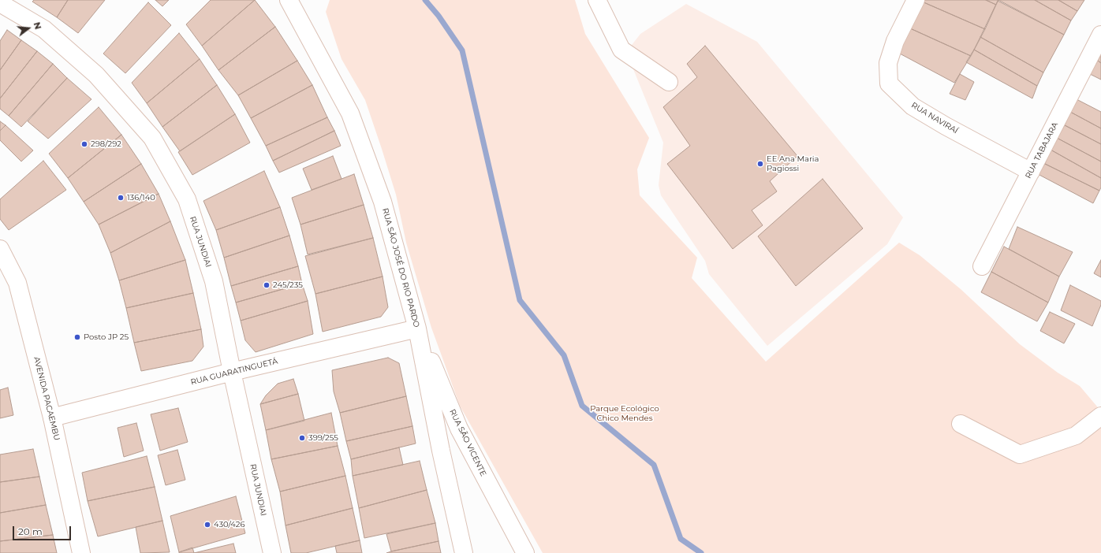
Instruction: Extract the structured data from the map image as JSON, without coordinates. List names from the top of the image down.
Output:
{
  "streets": {
    "street": [
      "RUA NAVIRAÍ",
      "RUA TABAJARA",
      "RUA JUNDIAI",
      "RUA SÃO JOSÉ DO RIO PARDO",
      "RUA GUARATINGUETÁ",
      "AVENIDA PACAEMBU",
      "RUA SÃO VICENTE"
    ]
  },
  "crossings": [
    ["RUA NAVIRAÍ", "RUA TABAJARA"],
    ["RUA JUNDIAI", "RUA GUARATINGUETÁ"],
    ["RUA SÃO JOSÉ DO RIO PARDO", "RUA GUARATINGUETÁ"],
    ["RUA SÃO JOSÉ DO RIO PARDO", "RUA SÃO VICENTE"],
    ["RUA GUARATINGUETÁ", "AVENIDA PACAEMBU"],
    ["RUA GUARATINGUETÁ", "RUA SÃO VICENTE"]
  ],
  "parks": ["Parque Ecológico Chico Mendes"],
  "places": [
    "298/292",
    "EE Ana Maria Pagiossi",
    "136/140",
    "245/235",
    "Posto JP 25",
    "399/255",
    "430/426"
  ],
  "scale_bar": "20 m",
  "north": "right"
}
